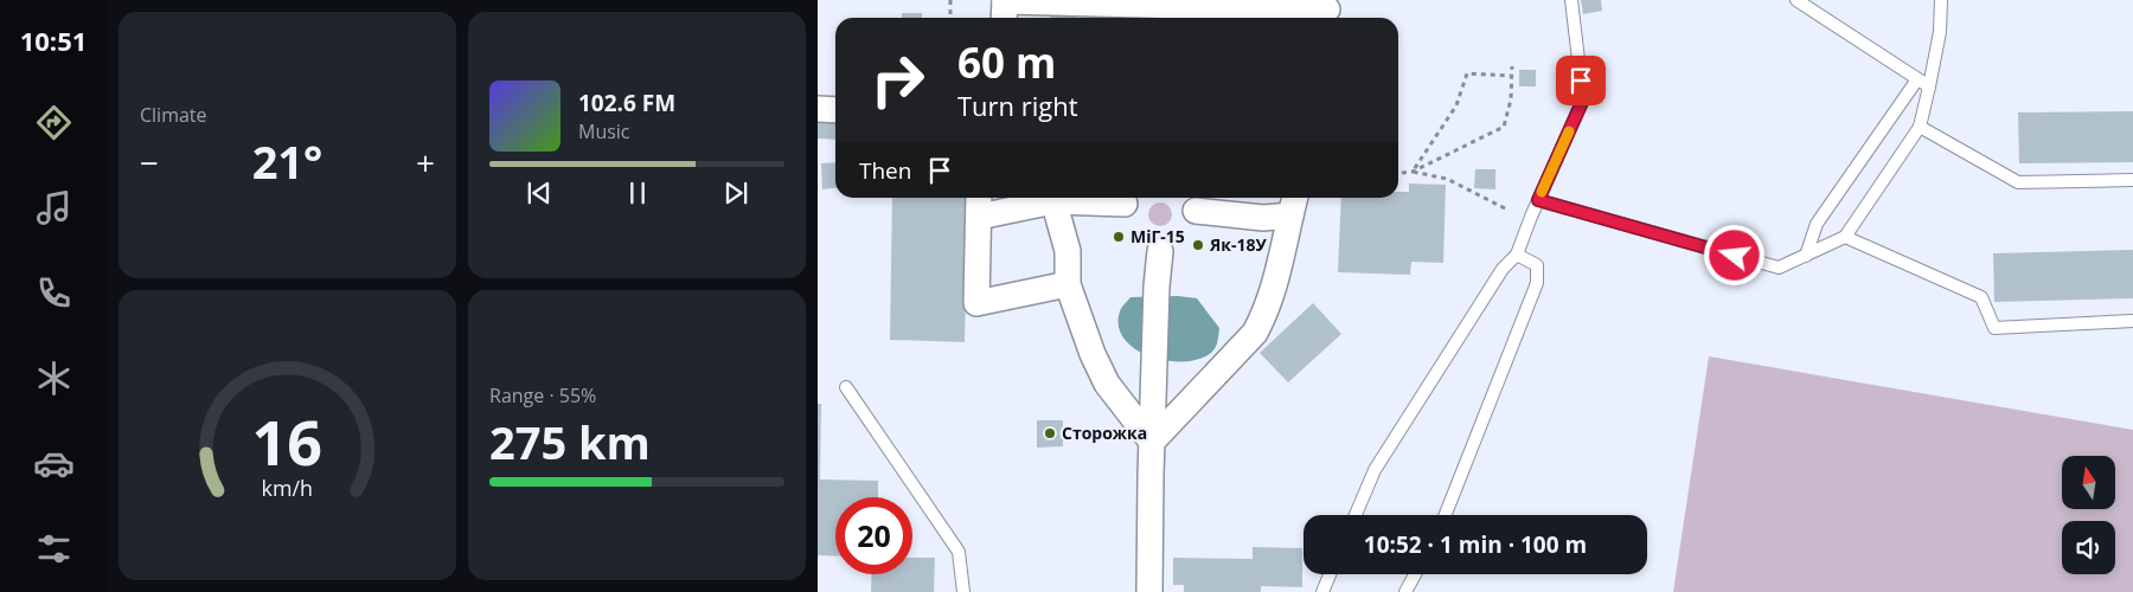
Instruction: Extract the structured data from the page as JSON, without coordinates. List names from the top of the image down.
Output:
{
  "places": ["МіГ-15", "Як-18У", "Сторожка"],
  "north": "top",
  "page": {
    "tabs": "10:51",
    "tile": [
      "Climate",
      ["Range · 55%", "275 km"]
    ],
    "turn": ["60 m", "Turn right"],
    "song": ["102.6 FM", "Music"],
    "heat": ["−", "21°", "+"],
    "then": "Then",
    "limit": "20",
    "trip": "10:52 · 1 min · 100 m",
    "gauge": ["16", "km/h"]
  }
}
